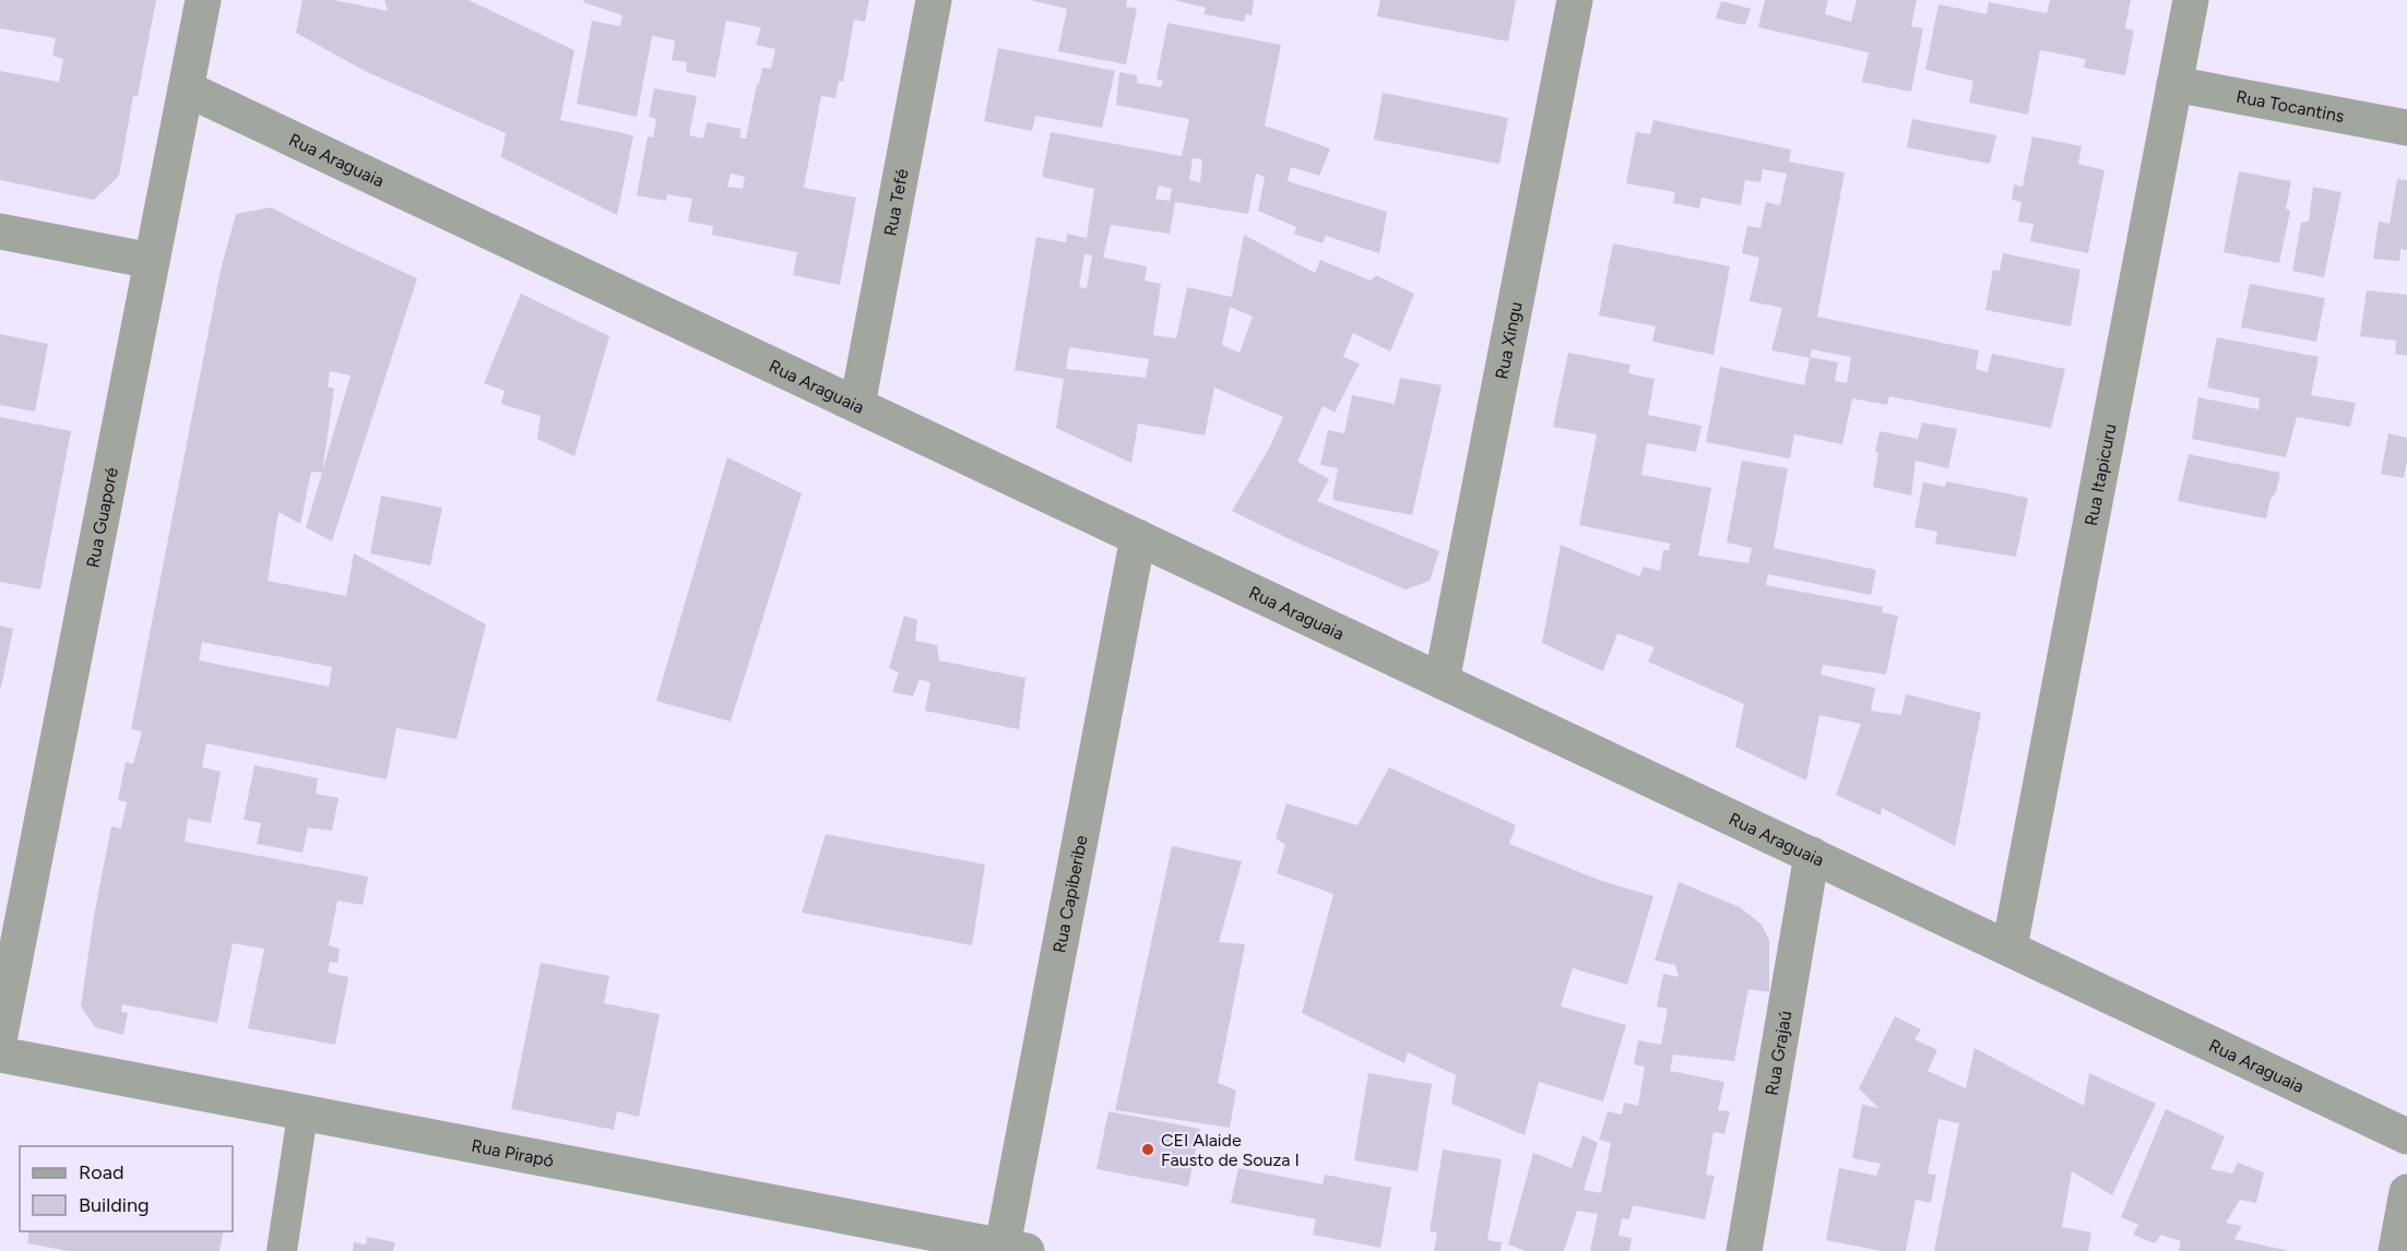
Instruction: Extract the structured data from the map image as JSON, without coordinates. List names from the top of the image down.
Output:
{
  "streets": {
    "street": [
      "Rua Tocantins",
      "Rua Araguaia",
      "Rua Tefé",
      "Rua Xingu",
      "Rua Itapicuru",
      "Rua Guaporé",
      "Rua Capiberibe",
      "Rua Grajaú",
      "Rua Pirapó"
    ]
  },
  "crossings": [
    ["Rua Tocantins", "Rua Itapicuru"],
    ["Rua Araguaia", "Rua Tefé"],
    ["Rua Araguaia", "Rua Xingu"],
    ["Rua Araguaia", "Rua Itapicuru"],
    ["Rua Araguaia", "Rua Guaporé"],
    ["Rua Araguaia", "Rua Capiberibe"],
    ["Rua Araguaia", "Rua Grajaú"],
    ["Rua Capiberibe", "Rua Pirapó"]
  ],
  "places": ["CEI Alaide Fausto de Souza I"],
  "legend": ["Road", "Building"]
}
